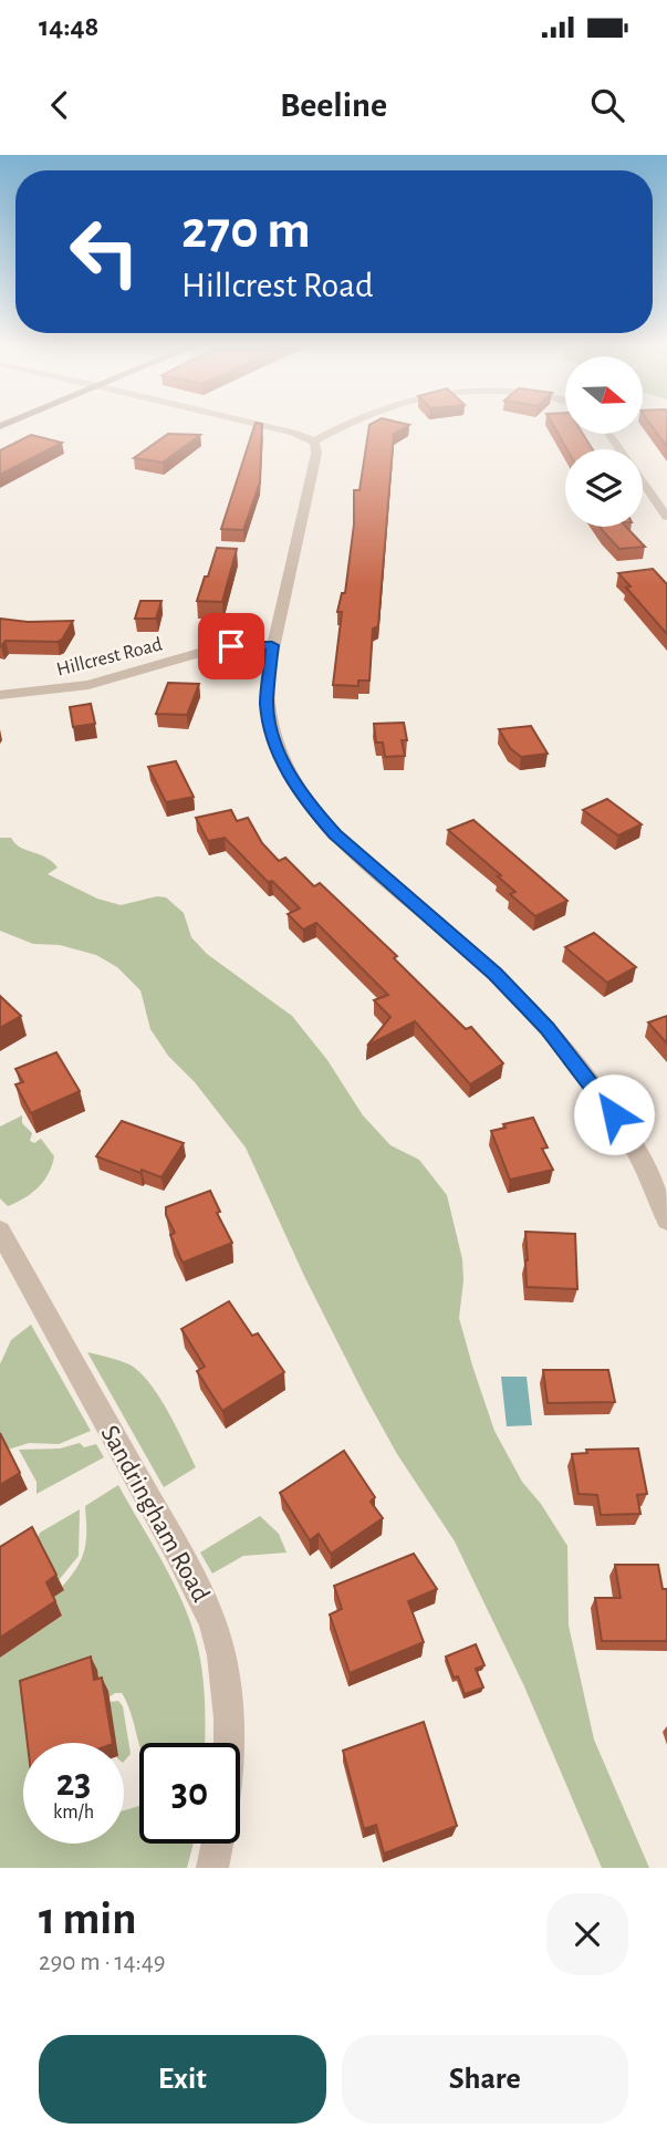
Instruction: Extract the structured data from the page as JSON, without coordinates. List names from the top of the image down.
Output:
{
  "streets": {
    "street": ["Hillcrest Road", "Sandringham Road"]
  },
  "north": "right",
  "page": {
    "status": "14:48",
    "header": "Beeline",
    "turn": ["270 m", "Hillcrest Road"],
    "speed": "23 km/h",
    "limit": "30",
    "heading": ["1 min", "290 m · 14:49"],
    "buttons": ["Exit", "Share"]
  }
}
